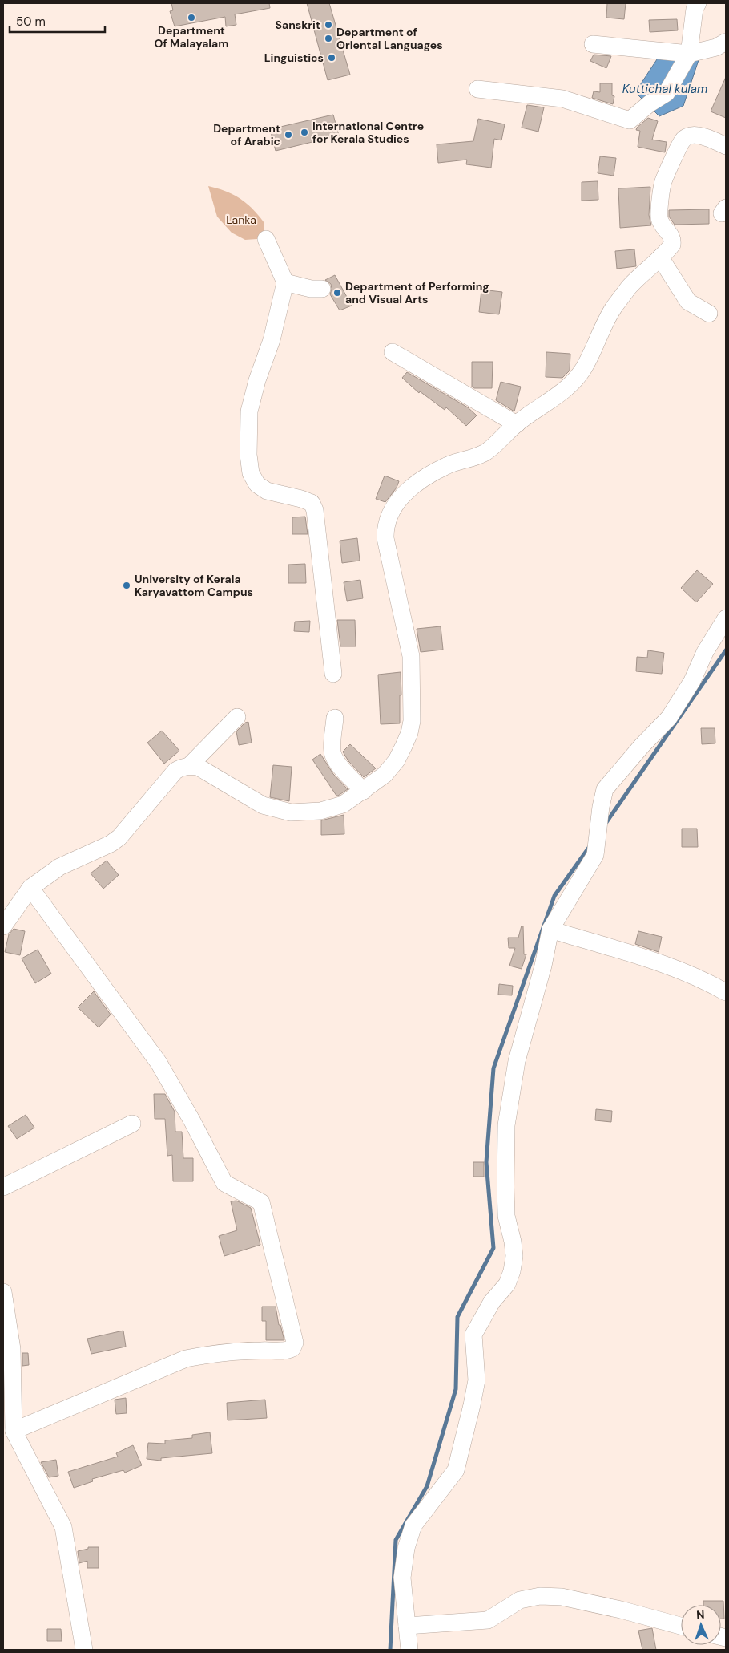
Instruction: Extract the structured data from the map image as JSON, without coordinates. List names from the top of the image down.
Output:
{
  "water": ["Kuttichal kulam"],
  "parks": ["Lanka"],
  "places": [
    "Department Of Malayalam",
    "Sanskrit",
    "Department of Oriental Languages",
    "Linguistics",
    "International Centre for Kerala Studies",
    "Department of Arabic",
    "Department of Performing and Visual Arts",
    "University of Kerala Karyavattom Campus"
  ],
  "scale_bar": "50 m",
  "north": "top"
}
